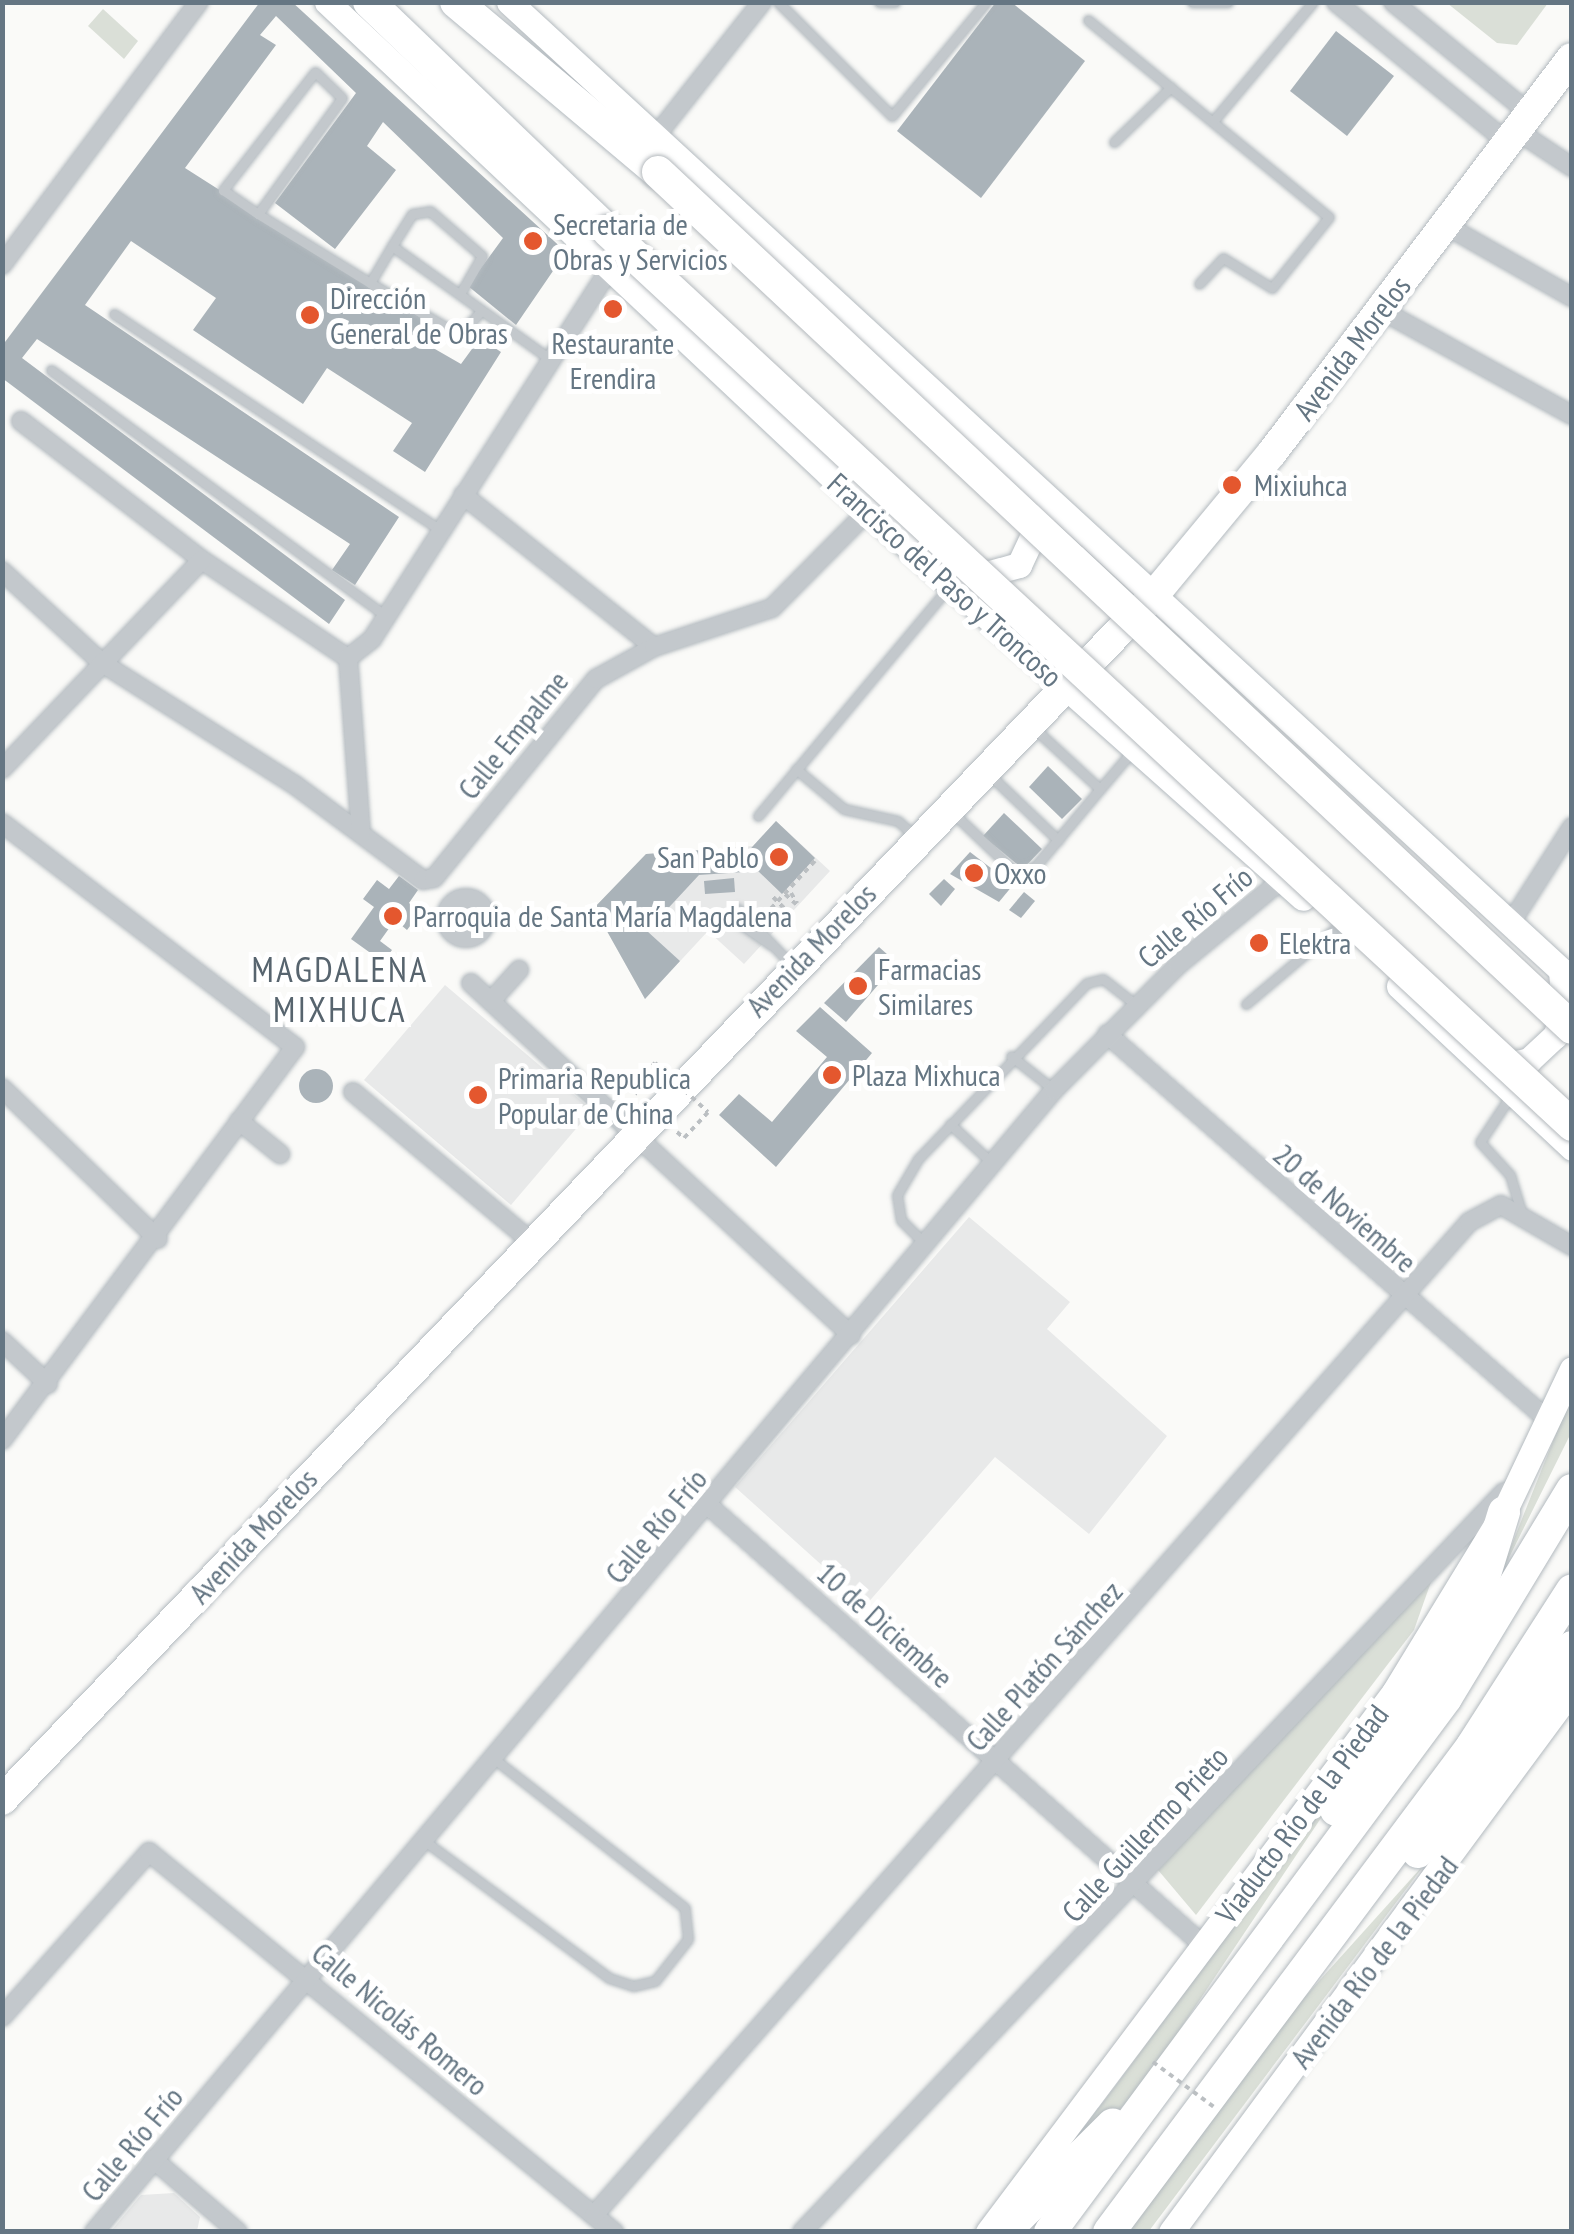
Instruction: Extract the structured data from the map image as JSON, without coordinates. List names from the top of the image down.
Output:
{
  "streets": {
    "highway": ["Francisco del Paso y Troncoso", "Viaducto Río de la Piedad"],
    "main road": ["Avenida Morelos", "Avenida Río de la Piedad"],
    "street": [
      "Calle Empalme",
      "Calle Río Frío",
      "20 de Noviembre",
      "10 de Diciembre",
      "Calle Platón Sánchez",
      "Calle Guillermo Prieto",
      "Calle Nicolás Romero"
    ]
  },
  "crossings": [
    ["Avenida Morelos", "Francisco del Paso y Troncoso"],
    ["Francisco del Paso y Troncoso", "Calle Empalme"],
    ["Francisco del Paso y Troncoso", "Calle Río Frío"],
    ["Calle Río Frío", "20 de Noviembre"],
    ["Calle Río Frío", "10 de Diciembre"],
    ["Calle Río Frío", "Calle Nicolás Romero"],
    ["20 de Noviembre", "Calle Platón Sánchez"],
    ["20 de Noviembre", "Viaducto Río de la Piedad"],
    ["10 de Diciembre", "Calle Platón Sánchez"],
    ["10 de Diciembre", "Viaducto Río de la Piedad"],
    ["10 de Diciembre", "Calle Guillermo Prieto"],
    ["Calle Platón Sánchez", "Calle Nicolás Romero"],
    ["Viaducto Río de la Piedad", "Calle Guillermo Prieto"]
  ],
  "districts": ["MAGDALENA MIXHUCA"],
  "places": [
    "Secretaria de Obras y Servicios",
    "Restaurante Erendira",
    "Dirección General de Obras",
    "Mixiuhca",
    "San Pablo",
    "Oxxo",
    "Parroquia de Santa María Magdalena",
    "Elektra",
    "Farmacias Similares",
    "Plaza Mixhuca",
    "Primaria Republica Popular de China"
  ]
}
